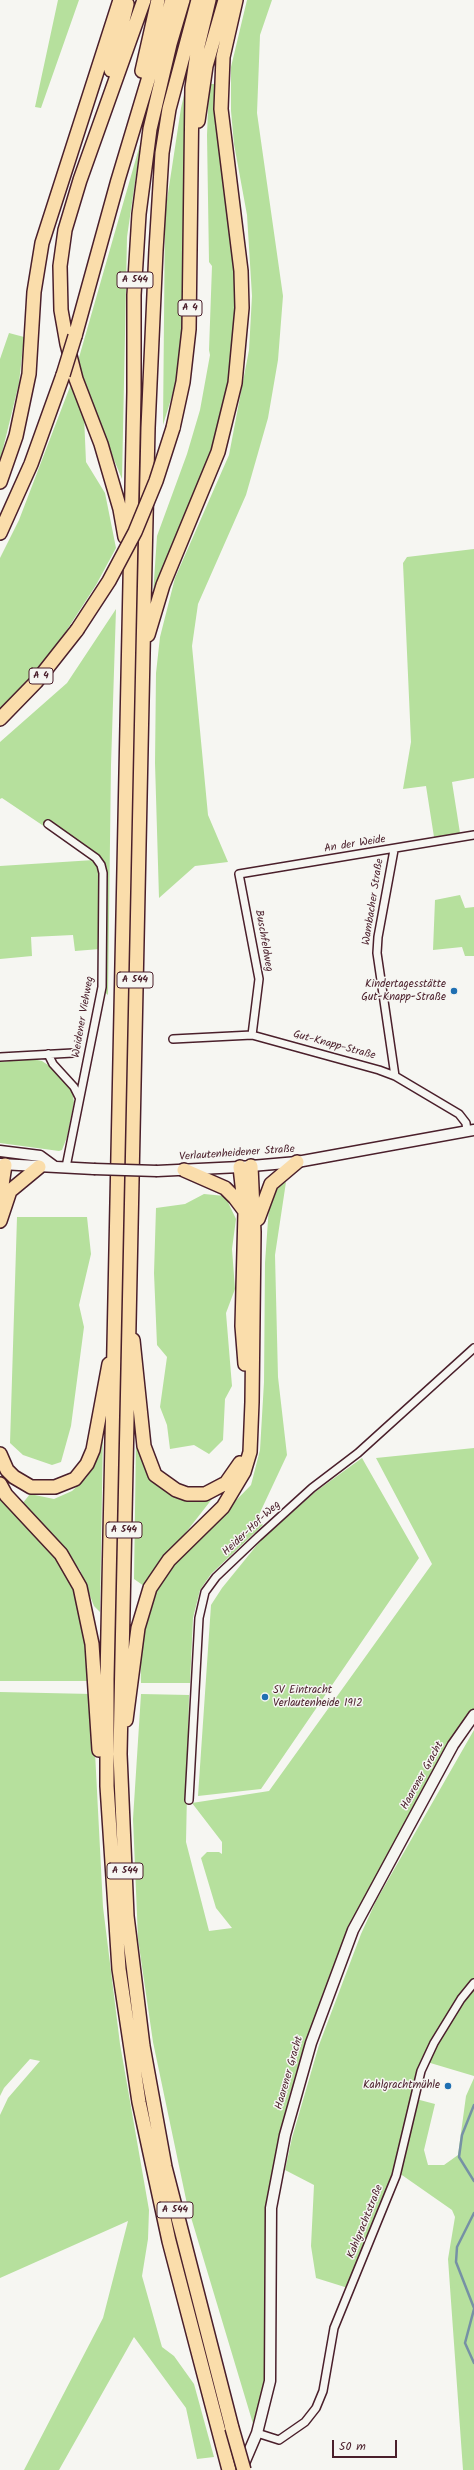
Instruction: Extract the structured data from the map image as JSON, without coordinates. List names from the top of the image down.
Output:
{
  "streets": {
    "highway": ["A 544", "A 4"],
    "main road": ["Verlautenheidener Straße", "Haarener Gracht"],
    "street": [
      "An der Weide",
      "Wambacher Straße",
      "Buschfeldweg",
      "Weidener Viehweg",
      "Gut-Knapp-Straße",
      "Heider-Hof-Weg",
      "Kahlgrachtstraße"
    ]
  },
  "crossings": [
    ["An der Weide", "Wambacher Straße"],
    ["An der Weide", "Buschfeldweg"],
    ["Wambacher Straße", "Gut-Knapp-Straße"],
    ["Buschfeldweg", "Gut-Knapp-Straße"],
    ["Weidener Viehweg", "Verlautenheidener Straße"],
    ["Gut-Knapp-Straße", "Verlautenheidener Straße"],
    ["Haarener Gracht", "Kahlgrachtstraße"]
  ],
  "places": ["Kindertagesstätte Gut-Knapp-Straße", "SV Eintracht Verlautenheide 1912", "Kahlgrachtmühle"],
  "scale_bar": "50 m"
}
